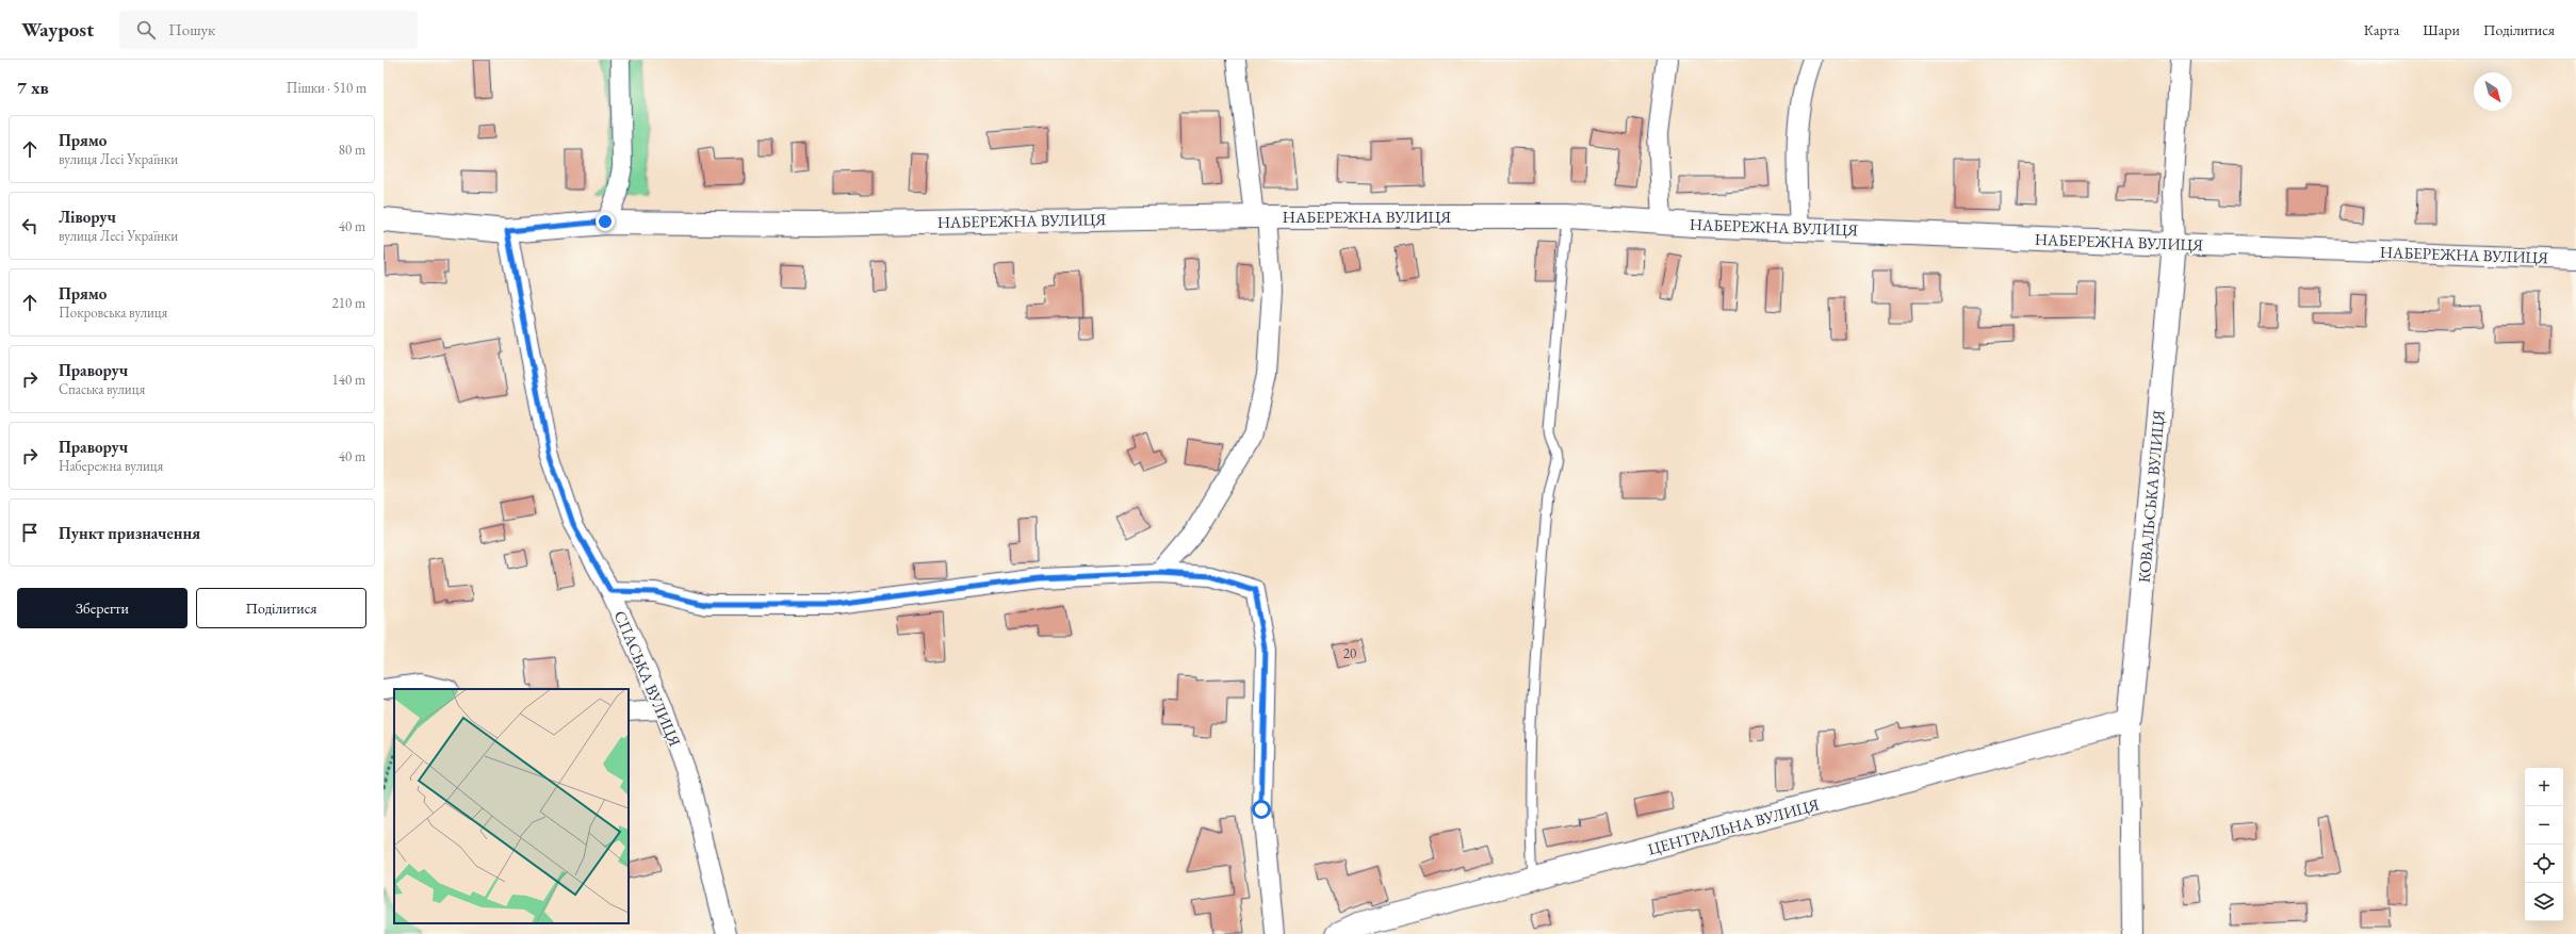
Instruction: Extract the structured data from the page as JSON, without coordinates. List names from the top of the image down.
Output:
{
  "streets": {
    "street": [
      "НАБЕРЕЖНА ВУЛИЦЯ",
      "КОВАЛЬСЬКА ВУЛИЦЯ",
      "СПАСЬКА ВУЛИЦЯ",
      "ЦЕНТРАЛЬНА ВУЛИЦЯ"
    ]
  },
  "crossings": [
    ["НАБЕРЕЖНА ВУЛИЦЯ", "КОВАЛЬСЬКА ВУЛИЦЯ"],
    ["НАБЕРЕЖНА ВУЛИЦЯ", "СПАСЬКА ВУЛИЦЯ"],
    ["КОВАЛЬСЬКА ВУЛИЦЯ", "ЦЕНТРАЛЬНА ВУЛИЦЯ"]
  ],
  "house_numbers": ["20"],
  "north": "bottom right",
  "page": {
    "header": "Waypost",
    "search": "Пошук",
    "nav": ["Карта", "Шари", "Поділитися"],
    "heading": ["7 хв", "Пішки · 510 m"],
    "list": [
      ["Прямо", "вулиця Лесі Українки", "80 m"],
      ["Ліворуч", "вулиця Лесі Українки", "40 m"],
      ["Прямо", "Покровська вулиця", "210 m"],
      ["Праворуч", "Спаська вулиця", "140 m"],
      ["Праворуч", "Набережна вулиця", "40 m"],
      "Пункт призначення"
    ],
    "buttons": ["Зберегти", "Поділитися"],
    "map_buttons": ["+", "−"]
  }
}
